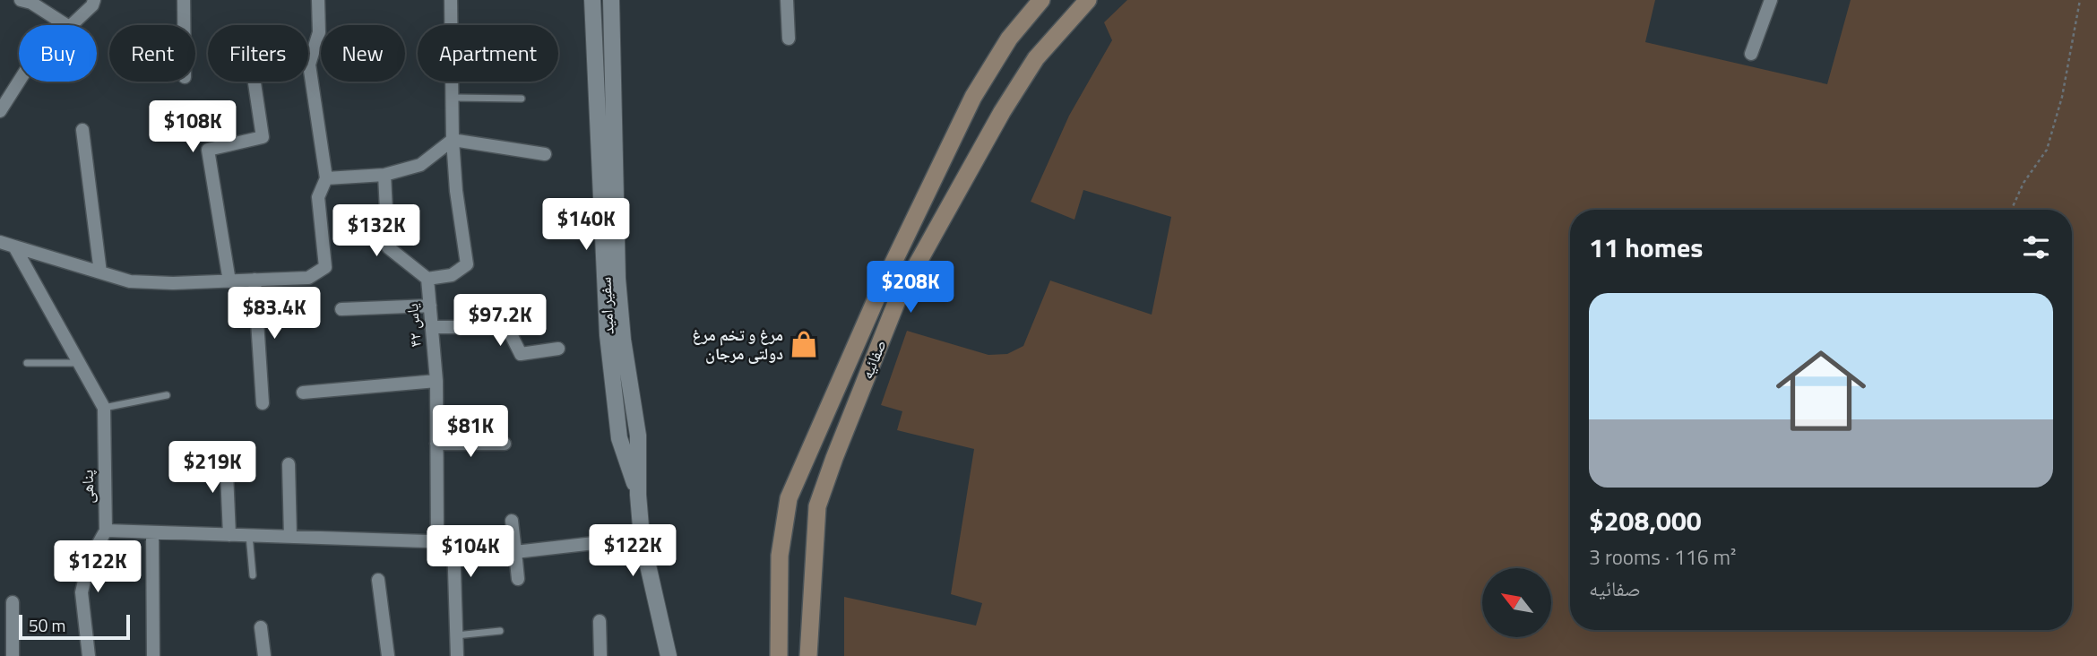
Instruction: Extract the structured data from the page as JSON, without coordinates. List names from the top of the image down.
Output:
{
  "streets": {
    "main road": ["صفائیه"],
    "street": ["سفیر امید", "یاس ۴۲", "پناهی"]
  },
  "places": {
    "shop": ["مرغ و تخم مرغ دولتی مرجان"]
  },
  "scale_bar": "50 m",
  "north": "top left",
  "page": {
    "chip": [
      "Buy",
      "Rent",
      "Filters",
      "New",
      "Apartment"
    ],
    "price": [
      "$108K",
      "$140K",
      "$132K",
      "$208K",
      "$83.4K",
      "$97.2K",
      "$81K",
      "$219K",
      "$122K",
      "$104K",
      "$122K"
    ],
    "heading": "11 homes",
    "list": [
      {
        "name": "$208,000",
        "note": "3 rooms · 116 m² · صفائیه"
      }
    ],
    "scale": "50 m"
  }
}
